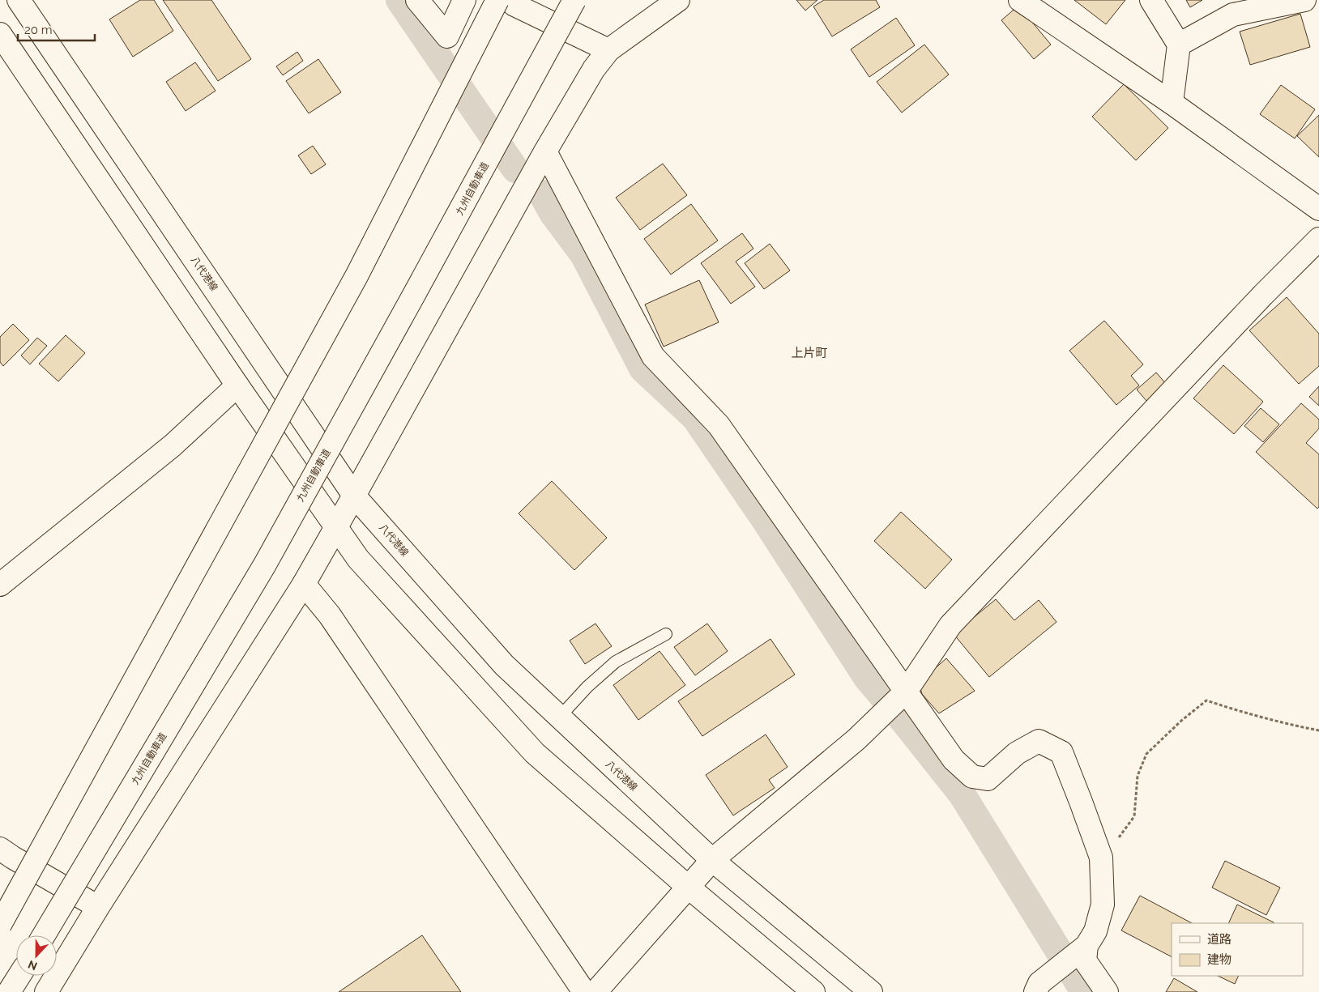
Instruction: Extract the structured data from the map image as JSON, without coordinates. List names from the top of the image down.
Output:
{
  "streets": {
    "main road": ["九州自動車道", "八代港線"]
  },
  "districts": ["上片町"],
  "legend": ["道路", "建物"],
  "scale_bar": "20 m",
  "north": "bottom"
}
